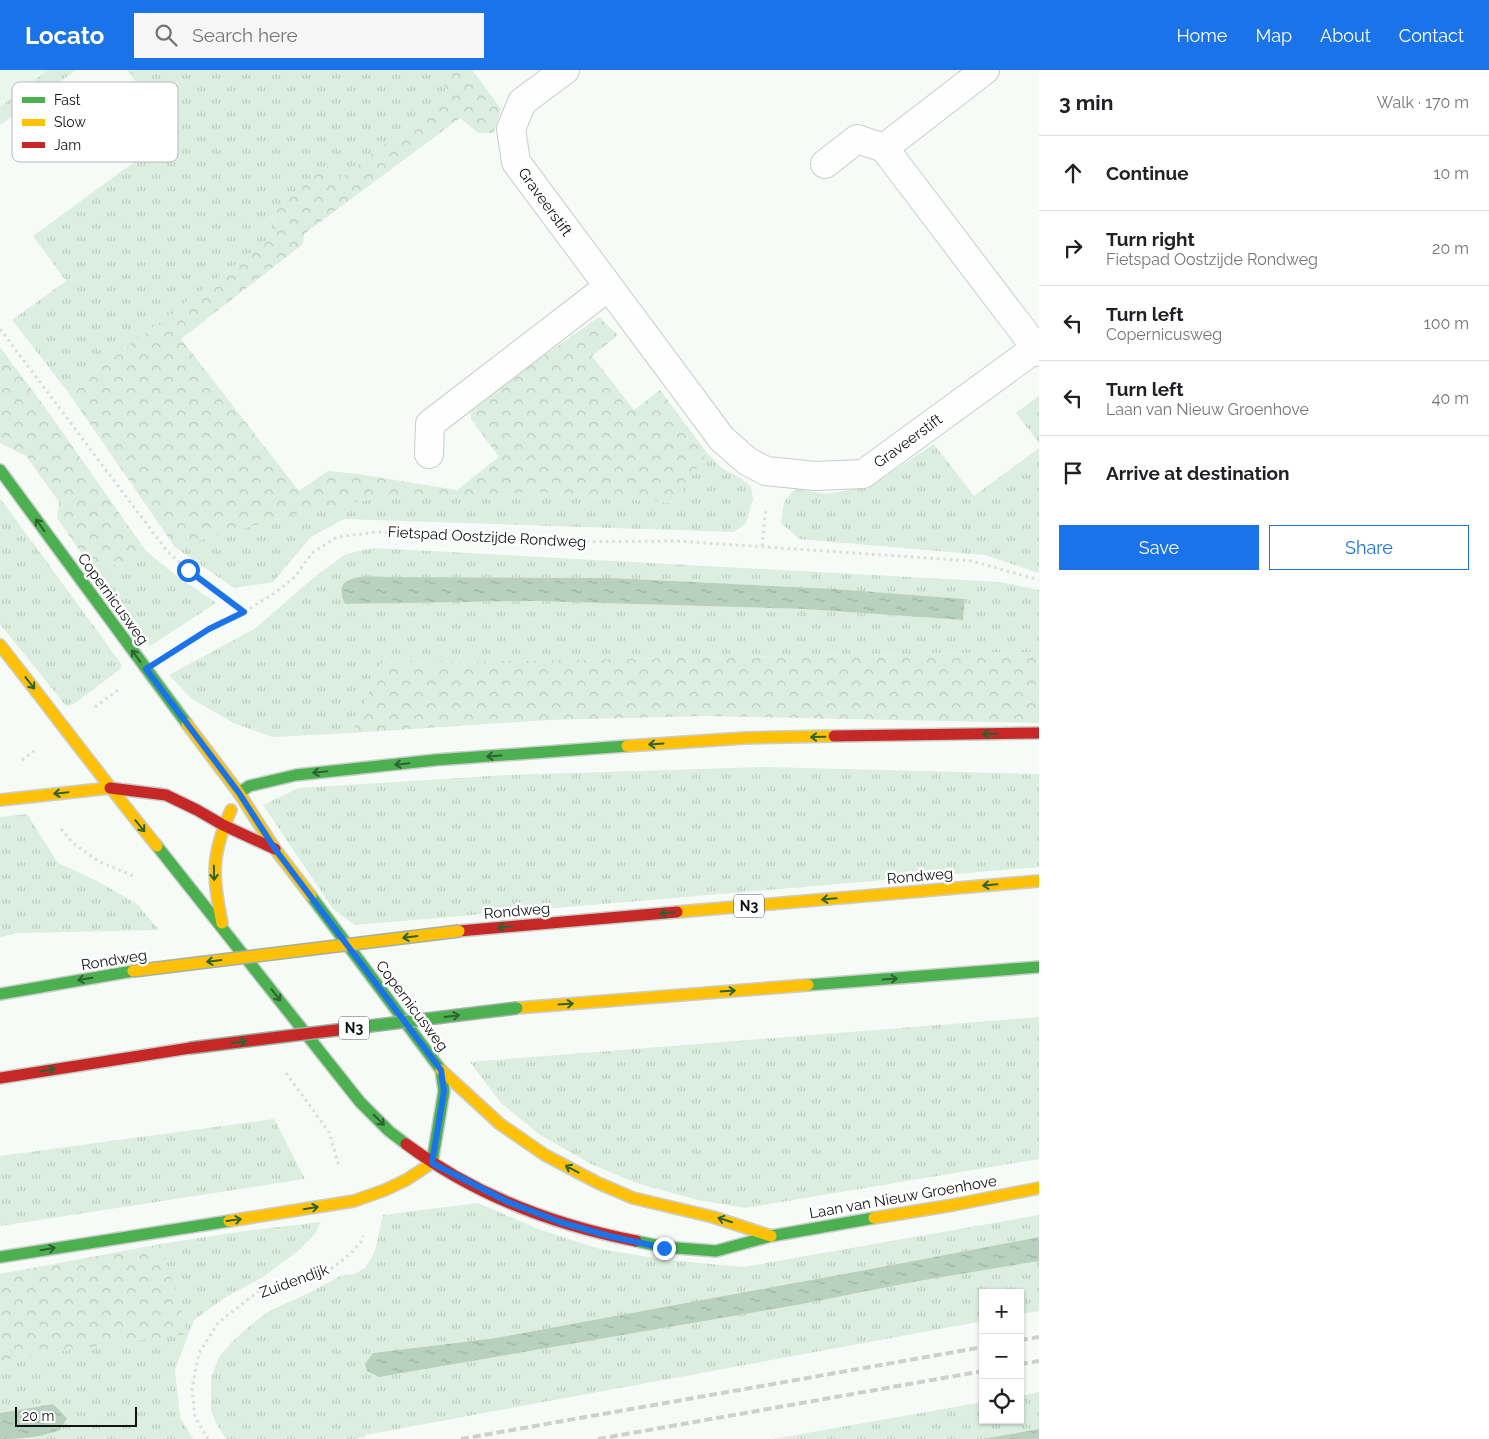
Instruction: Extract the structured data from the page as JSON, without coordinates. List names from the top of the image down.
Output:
{
  "streets": {
    "main road": [
      "Copernicusweg",
      "Rondweg",
      "N3",
      "Laan van Nieuw Groenhove"
    ],
    "street": ["Graveerstift"],
    "path": ["Fietspad Oostzijde Rondweg", "Zuidendijk"]
  },
  "crossings": [
    ["Fietspad Oostzijde Rondweg", "Copernicusweg"],
    ["Copernicusweg", "Laan van Nieuw Groenhove"]
  ],
  "legend": ["Fast", "Slow", "Jam"],
  "scale_bar": "20 m",
  "page": {
    "header": "Locato",
    "search": "Search here",
    "nav": [
      "Home",
      "Map",
      "About",
      "Contact"
    ],
    "heading": ["3 min", "Walk · 170 m"],
    "list": [
      ["Continue", "10 m"],
      ["Turn right", "Fietspad Oostzijde Rondweg", "20 m"],
      ["Turn left", "Copernicusweg", "100 m"],
      ["Turn left", "Laan van Nieuw Groenhove", "40 m"],
      "Arrive at destination"
    ],
    "buttons": ["Save", "Share"],
    "map_buttons": ["+", "−"],
    "scale": "20 m"
  }
}
